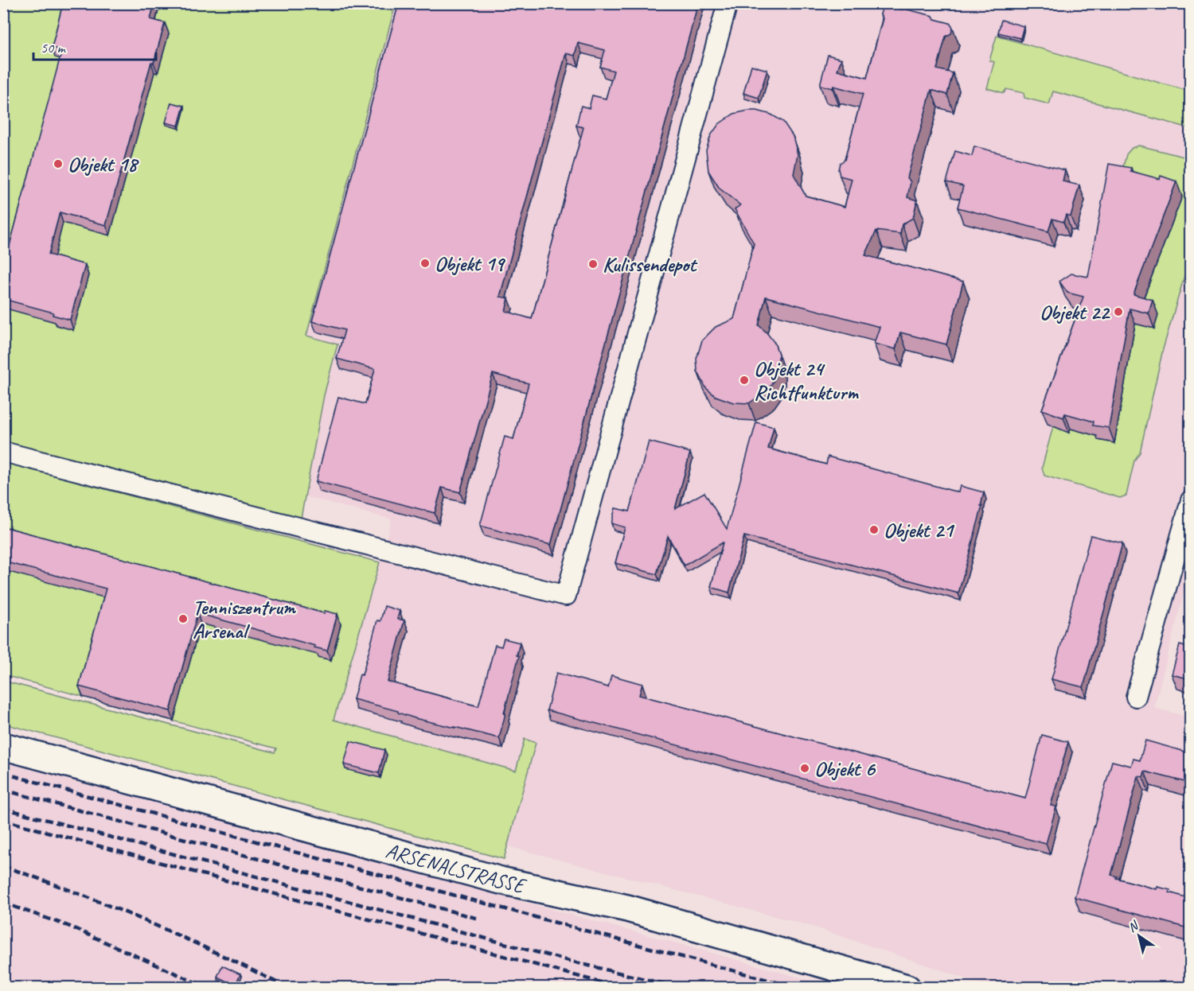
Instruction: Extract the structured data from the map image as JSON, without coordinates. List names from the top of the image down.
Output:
{
  "streets": {
    "main road": ["ARSENALSTRASSE"]
  },
  "places": [
    "Objekt 18",
    "Objekt 19",
    "Kulissendepot",
    "Objekt 22",
    "Objekt 24 Richtfunkturm",
    "Objekt 21",
    "Tenniszentrum Arsenal",
    "Objekt 6"
  ],
  "scale_bar": "50 m",
  "north": "top left"
}
